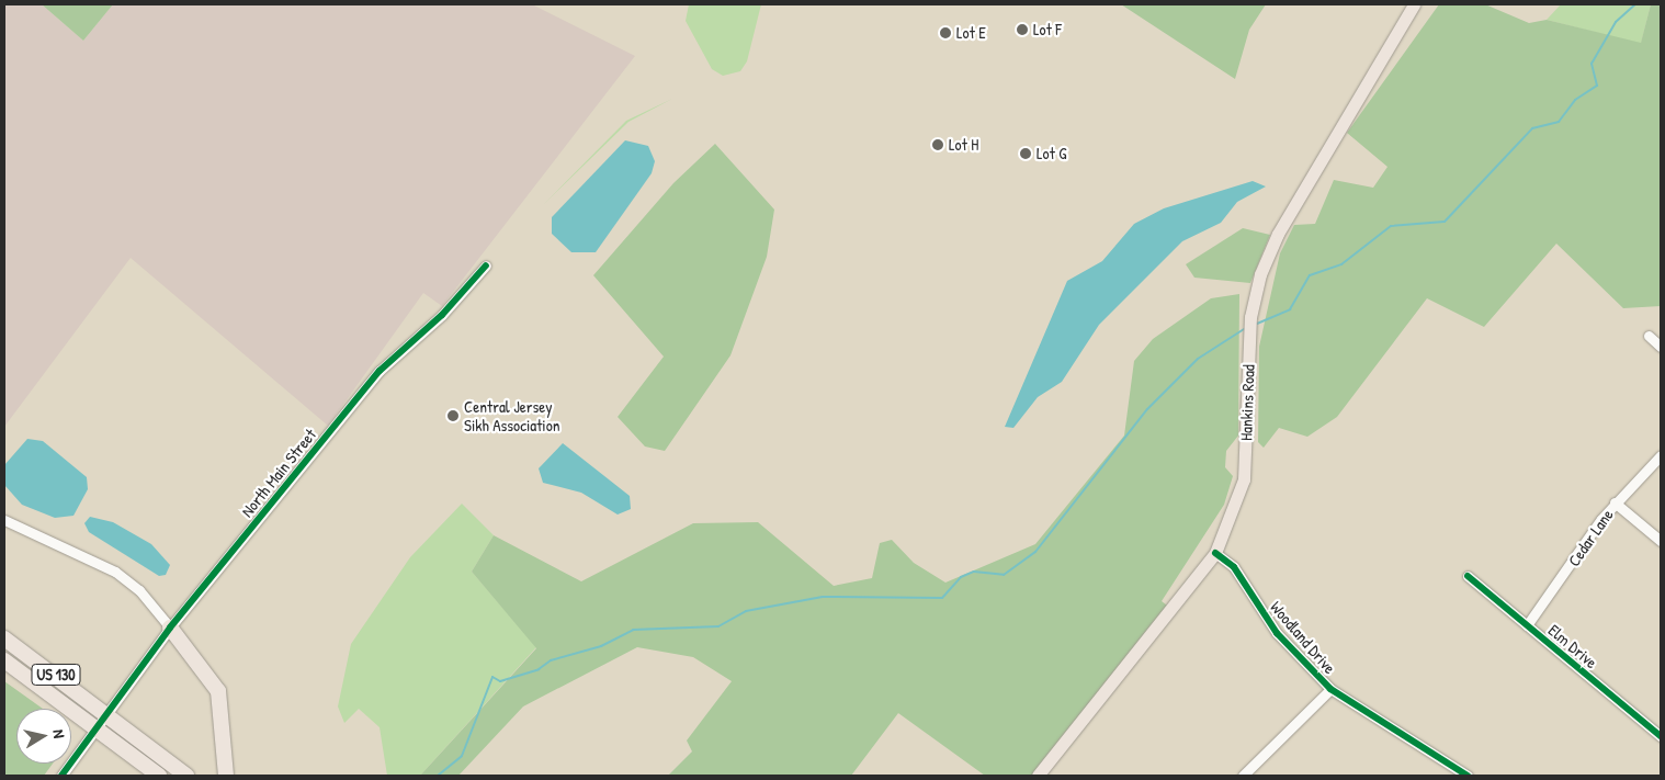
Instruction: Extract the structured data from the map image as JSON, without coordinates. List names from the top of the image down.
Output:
{
  "streets": {
    "highway": ["US 130"],
    "main road": ["Hankins Road"],
    "street": [
      "North Main Street",
      "Cedar Lane",
      "Woodland Drive",
      "Elm Drive"
    ]
  },
  "crossings": [
    ["Hankins Road", "Woodland Drive"],
    ["North Main Street", "US 130"],
    ["Cedar Lane", "Elm Drive"]
  ],
  "places": [
    "Lot F",
    "Lot E",
    "Lot H",
    "Lot G",
    "Central Jersey Sikh Association"
  ],
  "north": "right"
}
